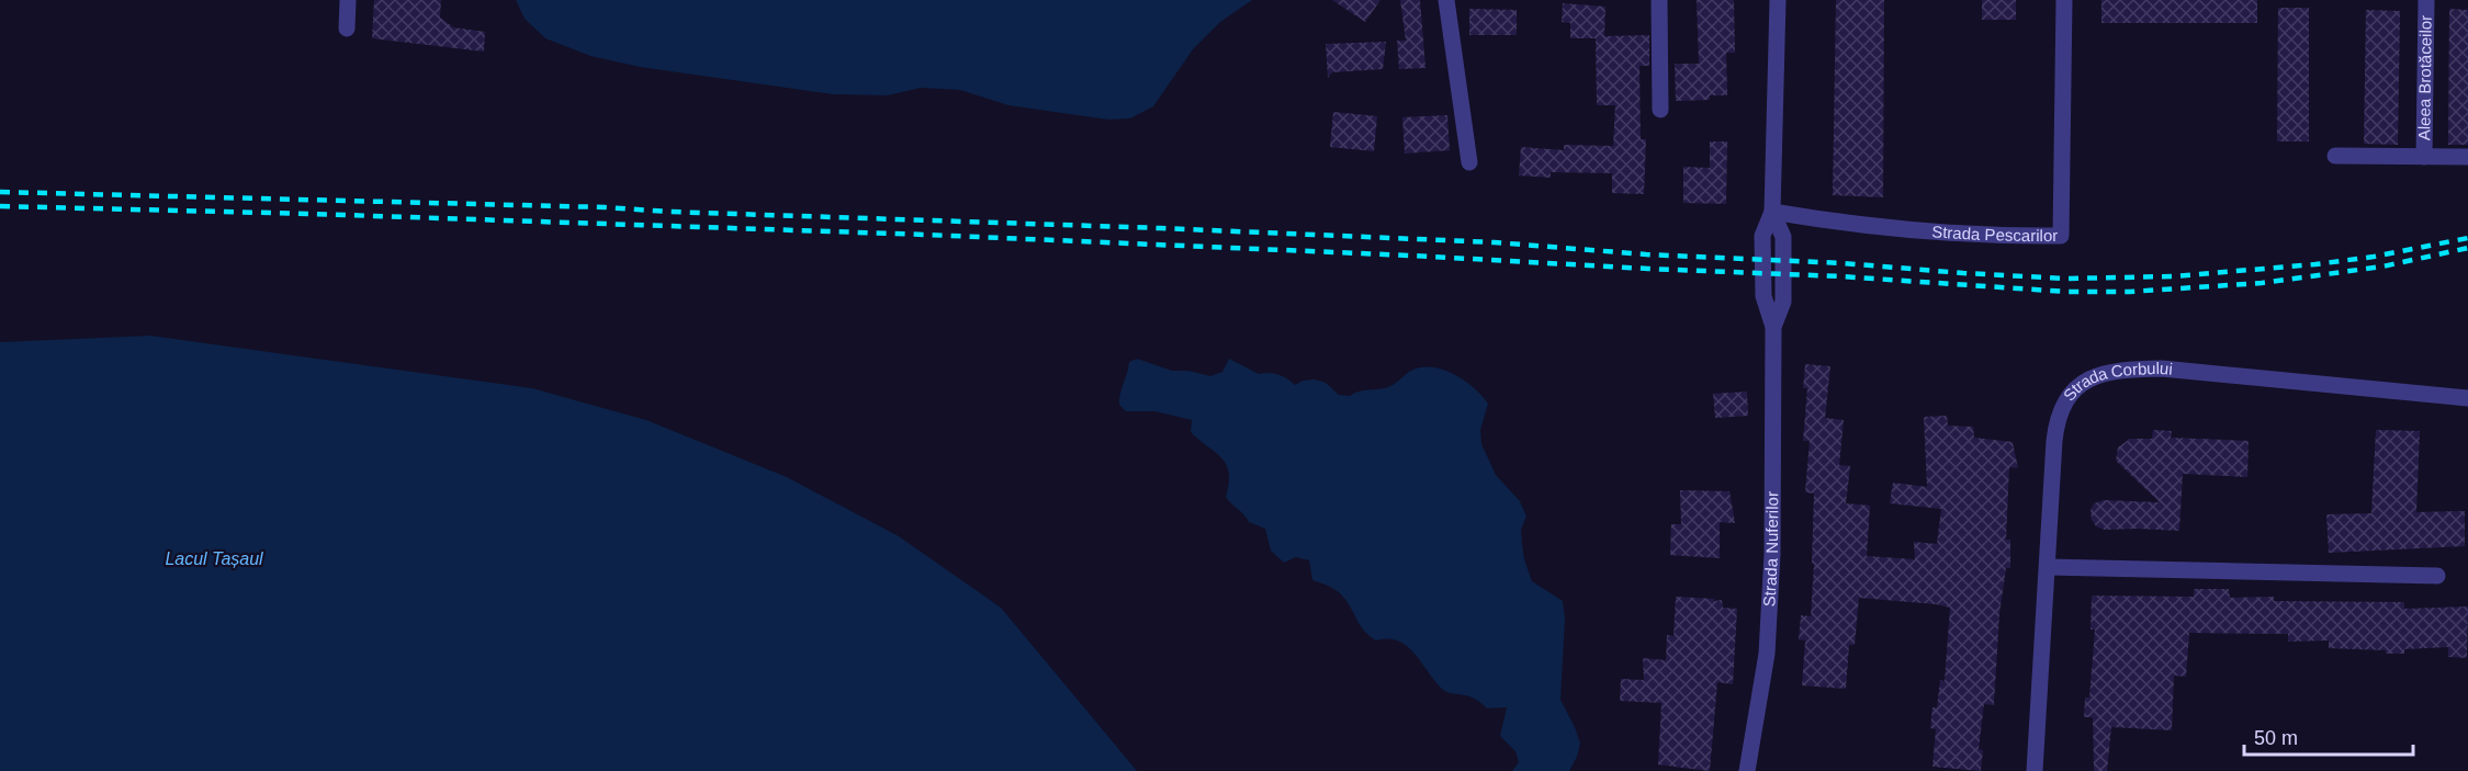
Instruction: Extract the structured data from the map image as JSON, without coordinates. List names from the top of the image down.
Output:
{
  "streets": {
    "street": [
      "Aleea Brotăceilor",
      "Strada Pescarilor",
      "Strada Corbului",
      "Strada Nuferilor"
    ]
  },
  "crossings": [
    ["Strada Pescarilor", "Strada Nuferilor"]
  ],
  "water": ["Lacul Tașaul"],
  "scale_bar": "50 m"
}
